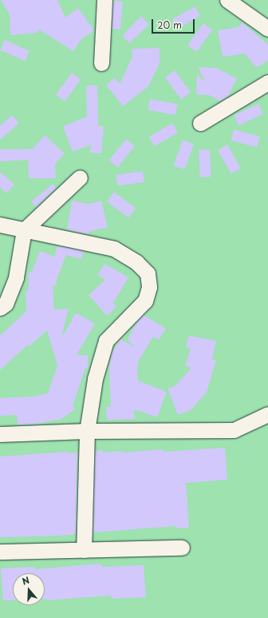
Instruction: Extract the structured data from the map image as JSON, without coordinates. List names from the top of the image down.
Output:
{
  "scale_bar": "20 m",
  "north": "top"
}
